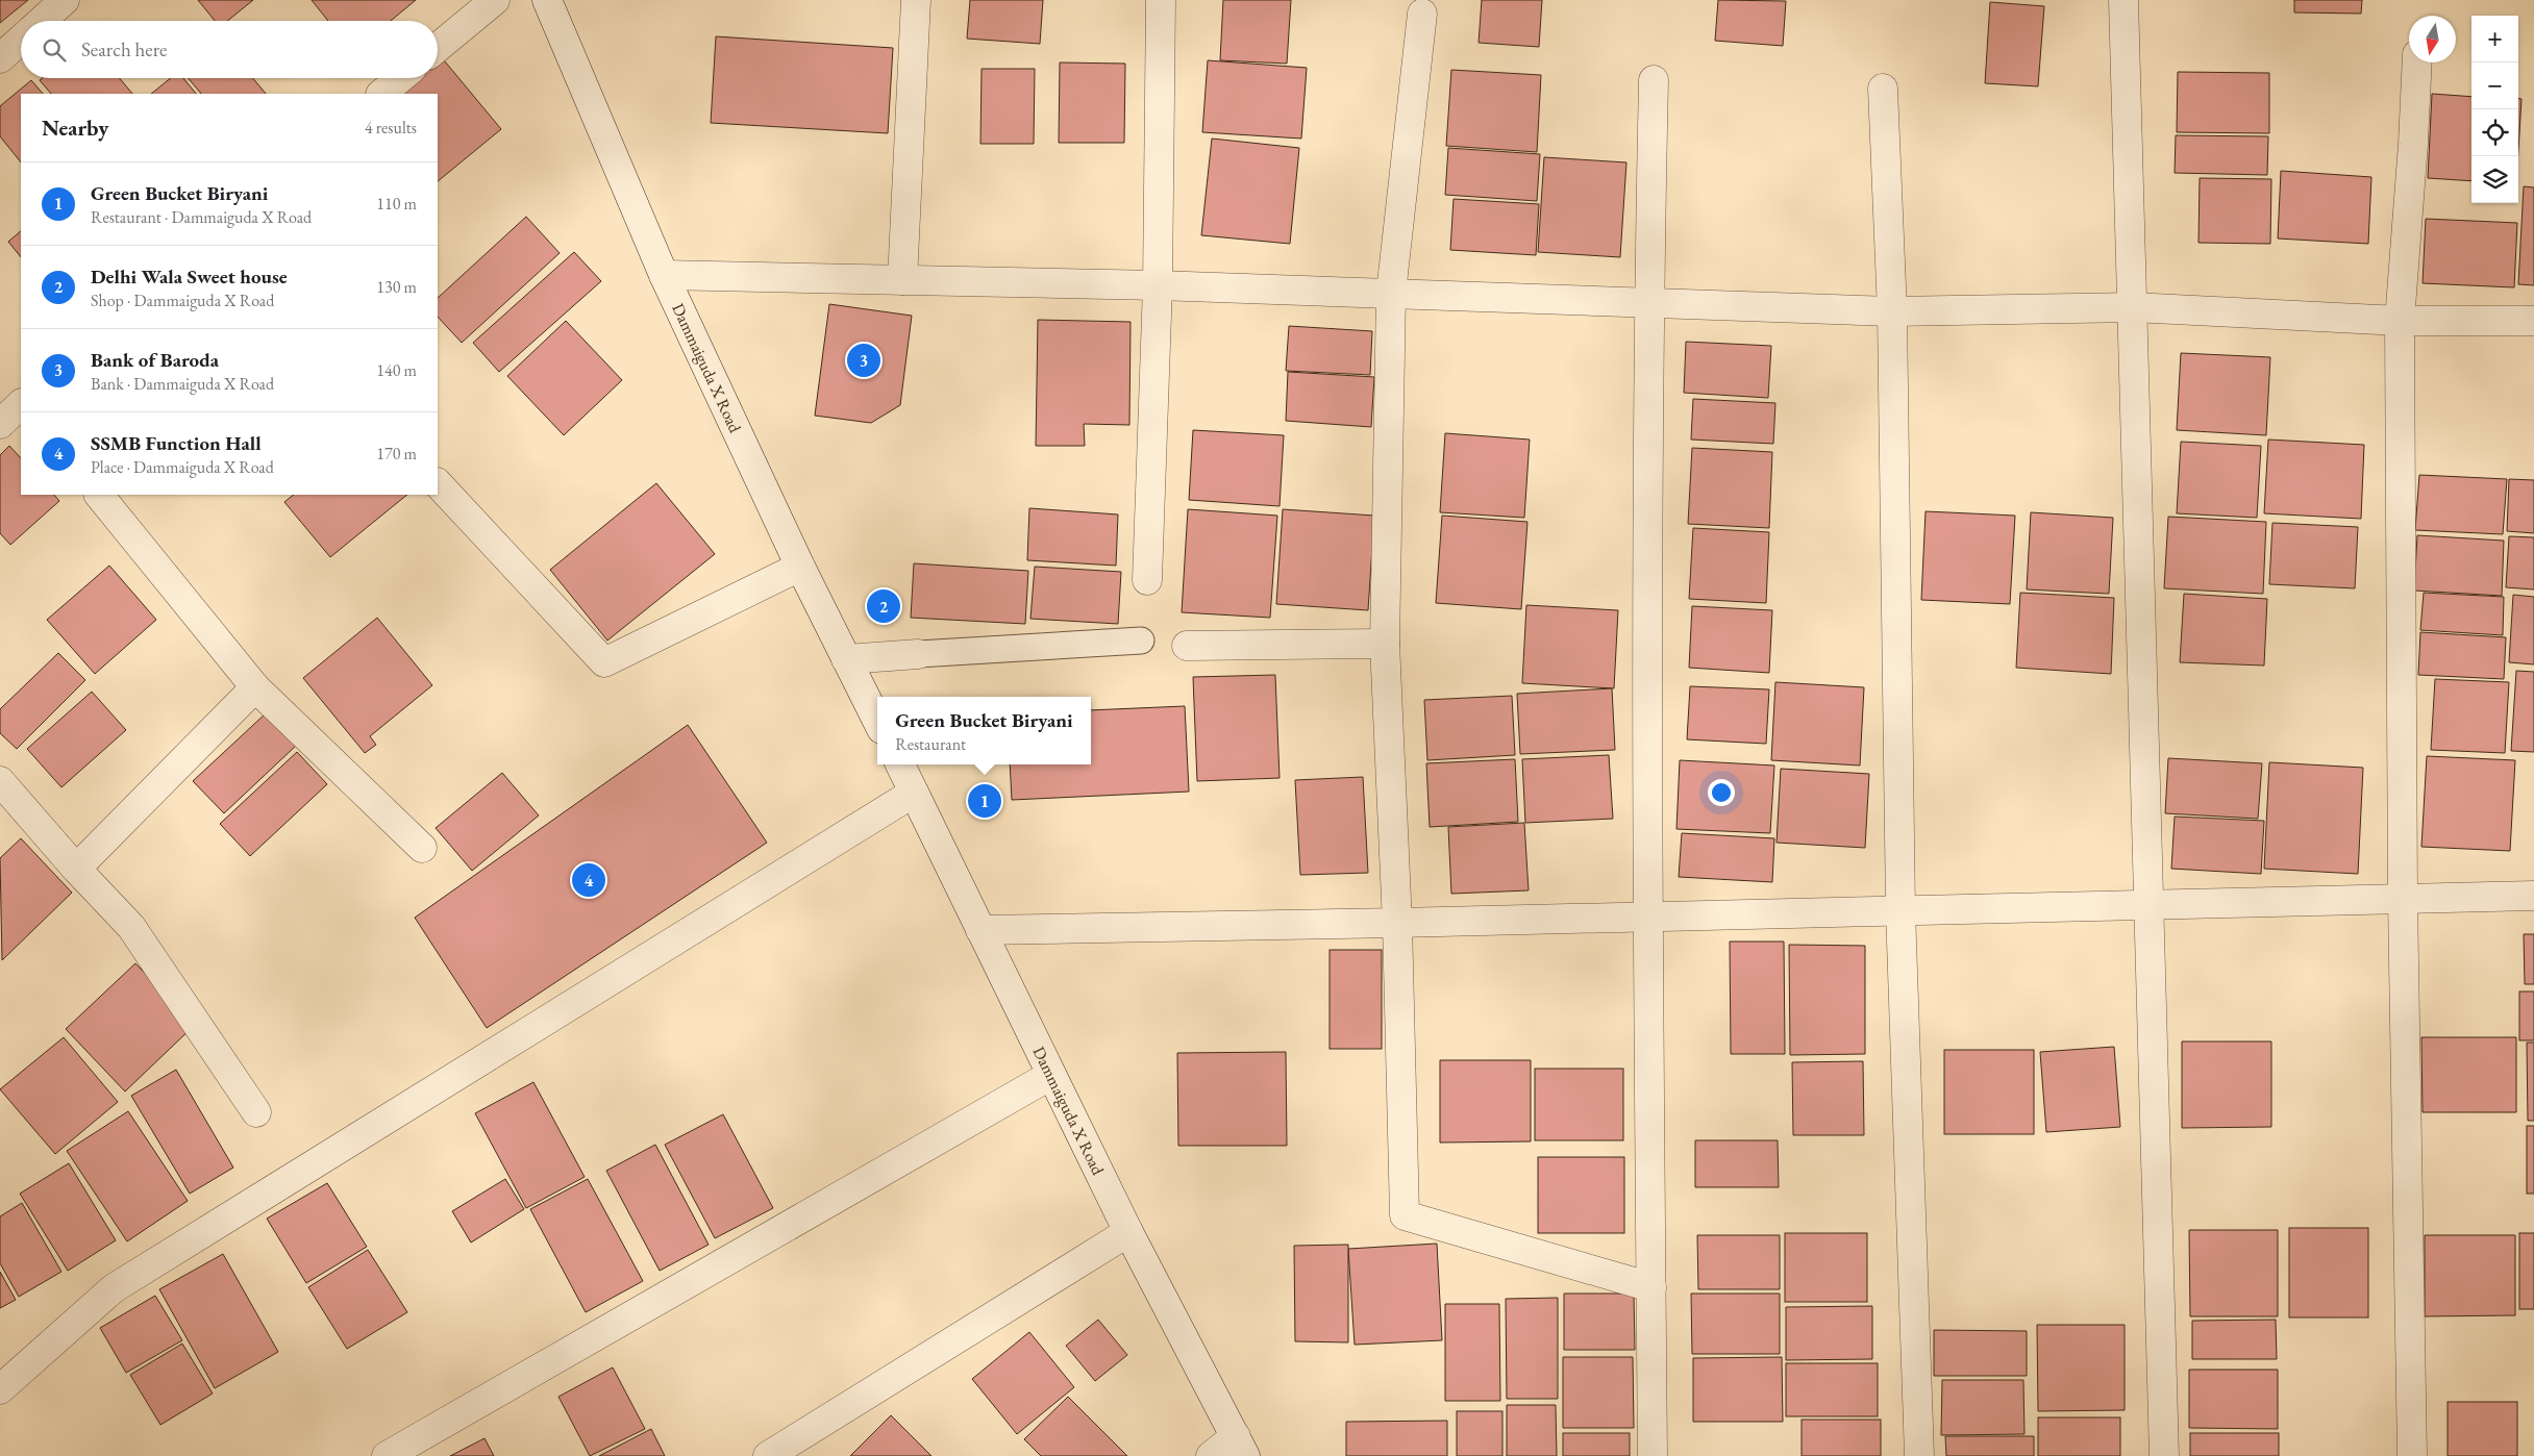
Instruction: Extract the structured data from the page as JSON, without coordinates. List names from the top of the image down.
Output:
{
  "streets": {
    "street": ["Dammaiguda X Road"]
  },
  "north": "bottom",
  "page": {
    "map_buttons": ["+", "−"],
    "search": "Search here",
    "heading": ["Nearby", "4 results"],
    "list": [
      {
        "mark": "1",
        "name": "Green Bucket Biryani",
        "note": "Restaurant · Dammaiguda X Road",
        "value": "110 m"
      },
      {
        "mark": "2",
        "name": "Delhi Wala Sweet house",
        "note": "Shop · Dammaiguda X Road",
        "value": "130 m"
      },
      {
        "mark": "3",
        "name": "Bank of Baroda",
        "note": "Bank · Dammaiguda X Road",
        "value": "140 m"
      },
      {
        "mark": "4",
        "name": "SSMB Function Hall",
        "note": "Place · Dammaiguda X Road",
        "value": "170 m"
      }
    ],
    "pins": [
      "3",
      "2",
      "1",
      "4"
    ],
    "popup": ["Green Bucket Biryani", "Restaurant"]
  }
}
